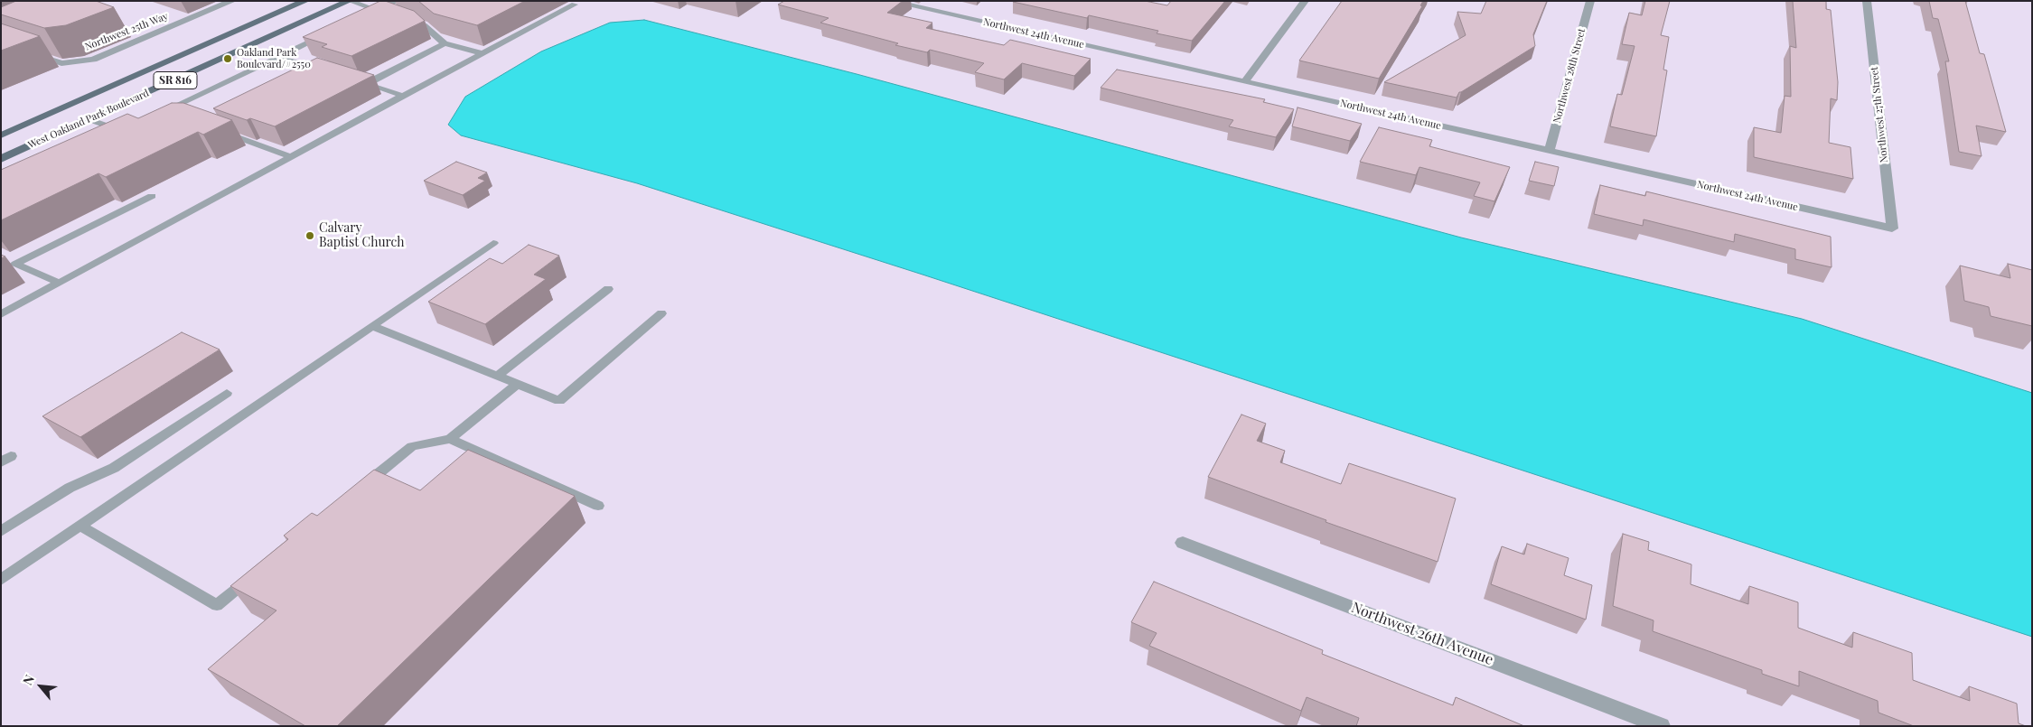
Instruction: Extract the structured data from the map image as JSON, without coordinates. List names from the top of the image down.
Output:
{
  "streets": {
    "main road": ["SR 816", "West Oakland Park Boulevard"],
    "street": [
      "Northwest 25th Way",
      "Northwest 24th Avenue",
      "Northwest 28th Street",
      "Northwest 27th Street",
      "Northwest 26th Avenue"
    ]
  },
  "crossings": [
    ["Northwest 24th Avenue", "Northwest 28th Street"],
    ["Northwest 24th Avenue", "Northwest 27th Street"]
  ],
  "places": ["Oakland Park Boulevard/#2550", "Calvary Baptist Church"],
  "north": "top left"
}
